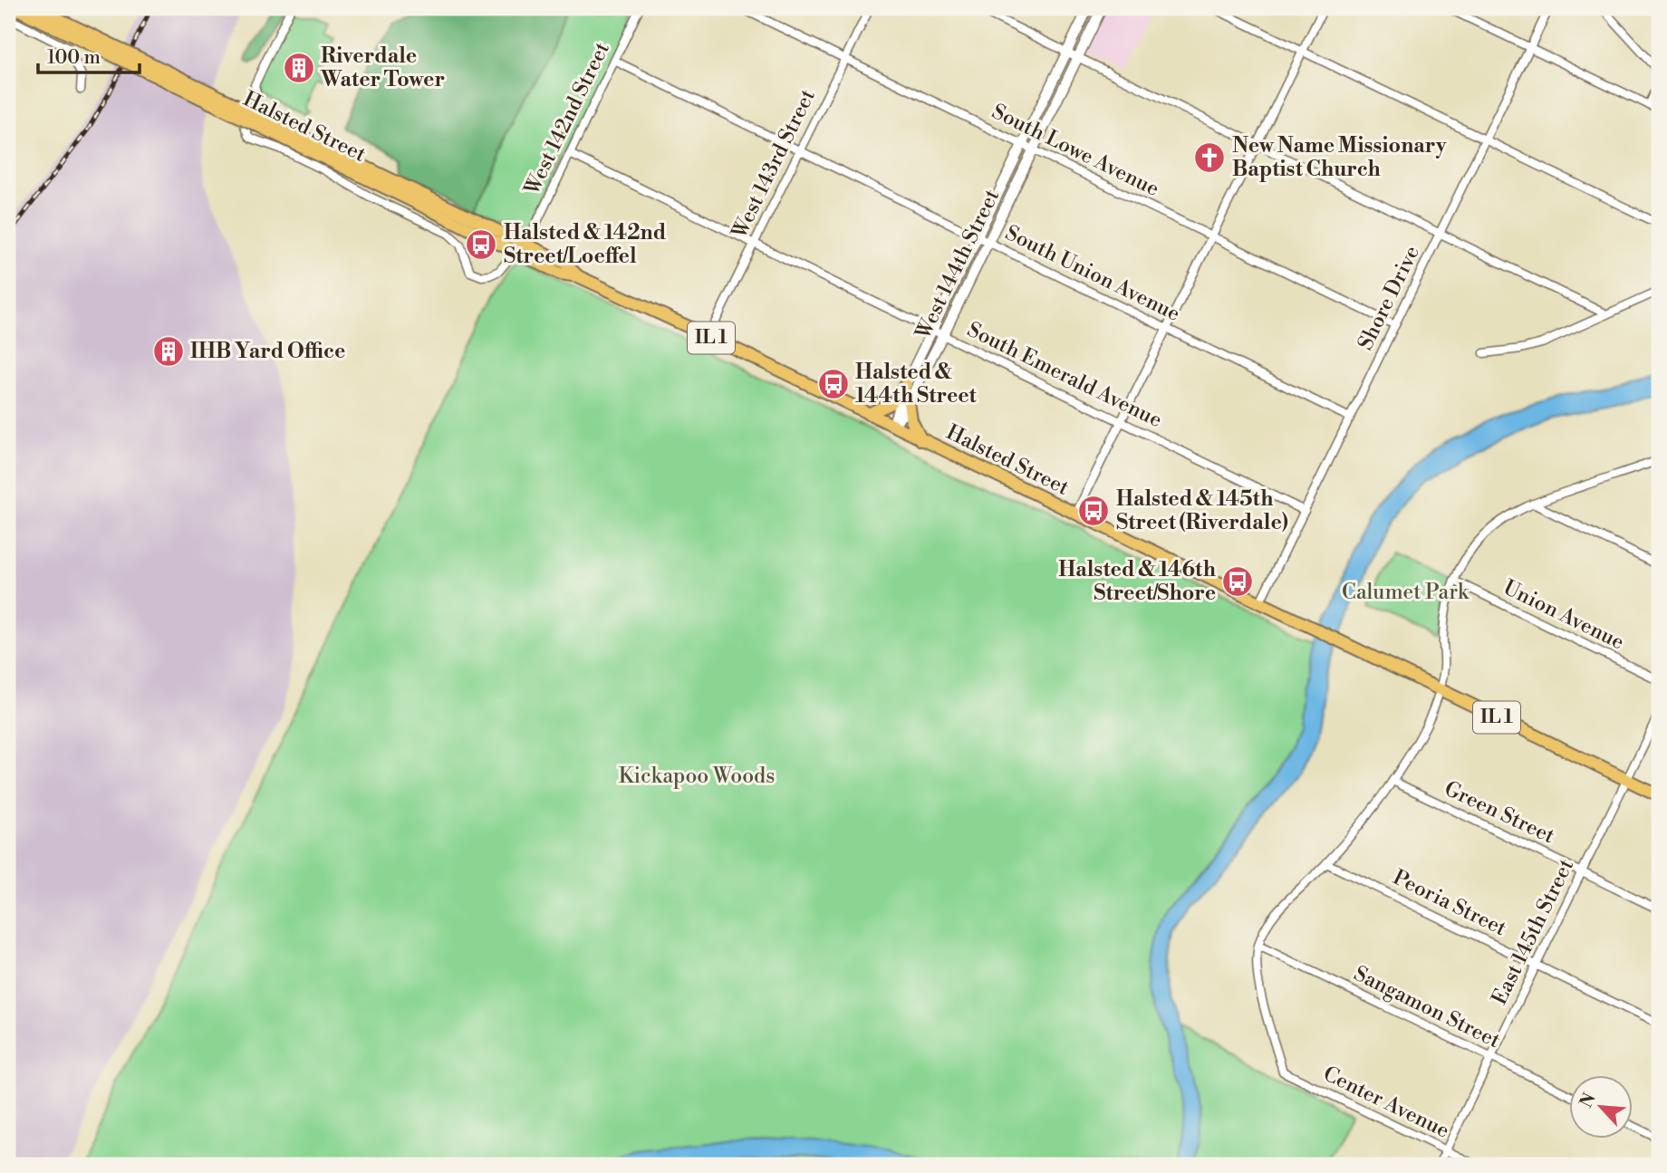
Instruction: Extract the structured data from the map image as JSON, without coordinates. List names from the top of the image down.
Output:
{
  "streets": {
    "main road": ["Halsted Street", "IL 1"],
    "street": [
      "West 142nd Street",
      "South Lowe Avenue",
      "West 143rd Street",
      "West 144th Street",
      "South Union Avenue",
      "Shore Drive",
      "South Emerald Avenue",
      "Union Avenue",
      "Green Street",
      "Peoria Street",
      "East 145th Street",
      "Sangamon Street",
      "Center Avenue"
    ]
  },
  "crossings": [
    ["West 142nd Street", "Halsted Street"],
    ["West 142nd Street", "South Union Avenue"],
    ["West 142nd Street", "South Emerald Avenue"],
    ["Halsted Street", "West 143rd Street"],
    ["Halsted Street", "West 144th Street"],
    ["Halsted Street", "Shore Drive"],
    ["Halsted Street", "East 145th Street"],
    ["South Lowe Avenue", "West 143rd Street"],
    ["South Lowe Avenue", "West 144th Street"],
    ["South Lowe Avenue", "Shore Drive"],
    ["West 143rd Street", "South Union Avenue"],
    ["West 143rd Street", "South Emerald Avenue"],
    ["West 144th Street", "South Union Avenue"],
    ["West 144th Street", "South Emerald Avenue"],
    ["South Union Avenue", "Shore Drive"],
    ["Shore Drive", "South Emerald Avenue"],
    ["Green Street", "East 145th Street"],
    ["Peoria Street", "East 145th Street"],
    ["East 145th Street", "Sangamon Street"],
    ["East 145th Street", "Center Avenue"],
    ["Sangamon Street", "Center Avenue"]
  ],
  "parks": ["Calumet Park", "Kickapoo Woods"],
  "places": {
    "building": ["Riverdale Water Tower", "IHB Yard Office"],
    "church": ["New Name Missionary Baptist Church"],
    "bus stop": [
      "Halsted & 142nd Street/Loeffel",
      "Halsted & 144th Street",
      "Halsted & 145th Street (Riverdale)",
      "Halsted & 146th Street/Shore"
    ]
  },
  "scale_bar": "100 m",
  "north": "top left"
}
